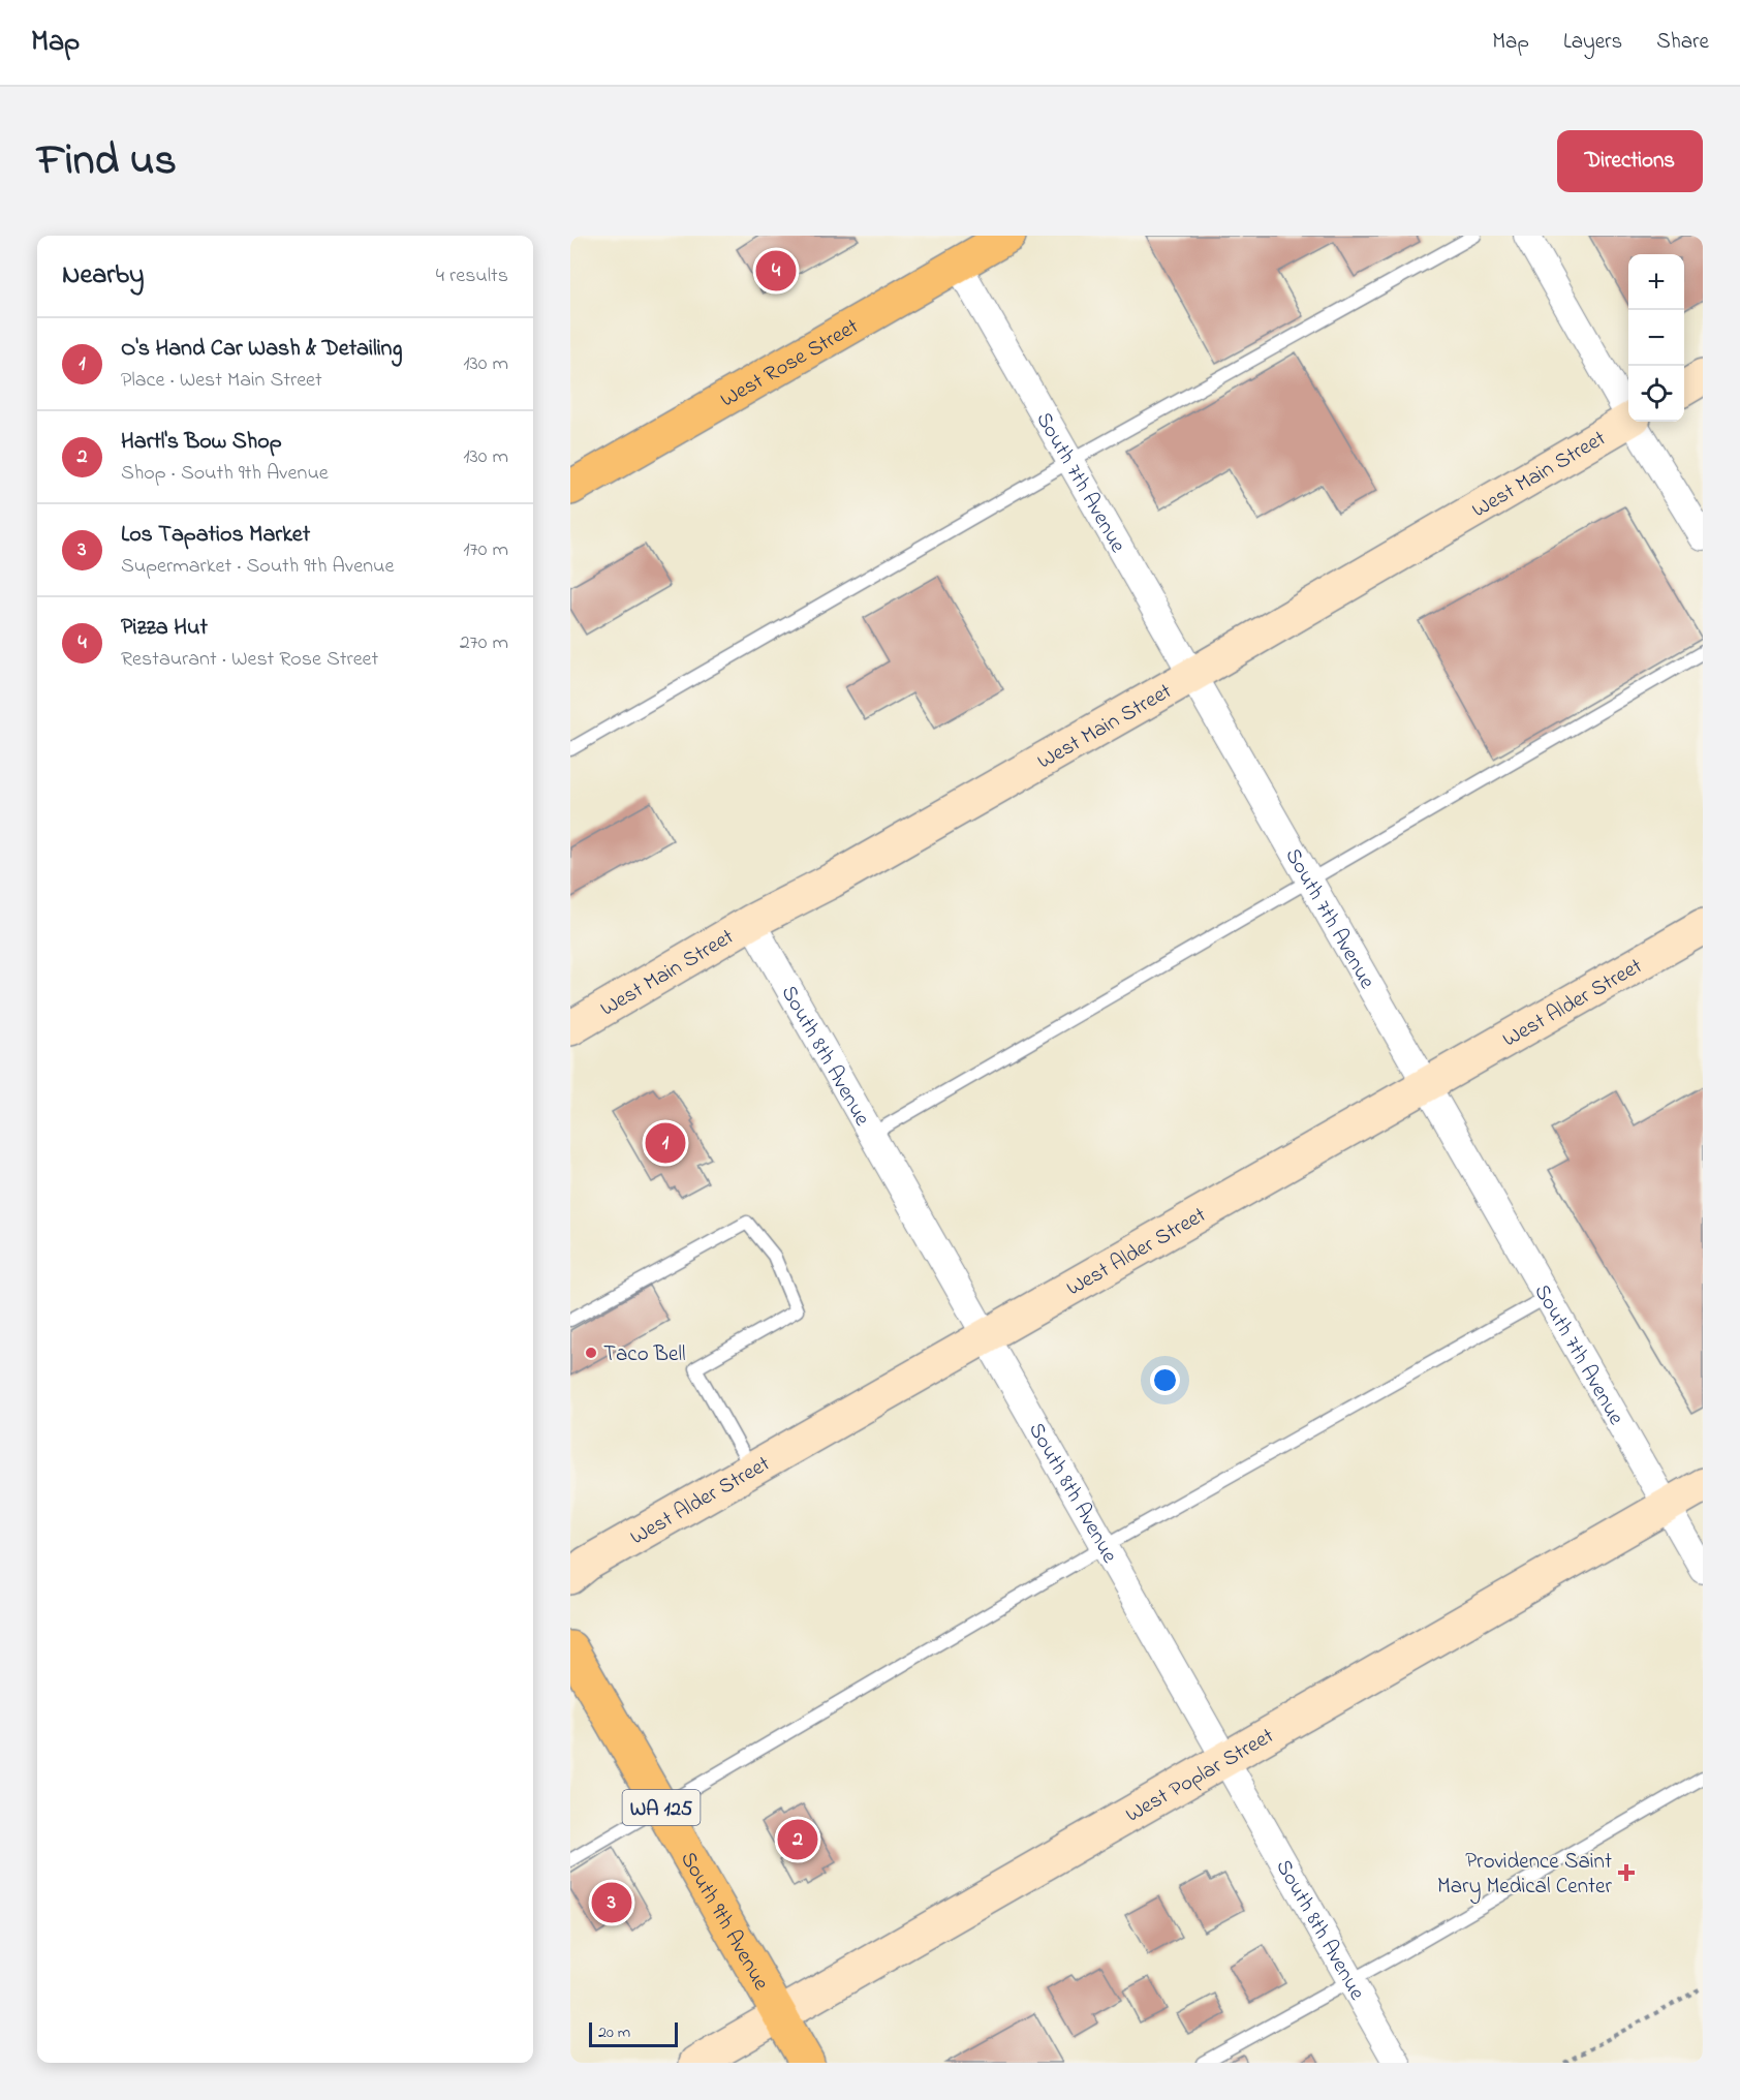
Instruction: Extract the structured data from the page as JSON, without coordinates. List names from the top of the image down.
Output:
{
  "streets": {
    "main road": [
      "West Rose Street",
      "West Main Street",
      "West Alder Street",
      "West Poplar Street",
      "WA 125",
      "South 9th Avenue"
    ],
    "street": ["South 7th Avenue", "South 8th Avenue"]
  },
  "crossings": [
    ["West Rose Street", "South 7th Avenue"],
    ["West Main Street", "South 7th Avenue"],
    ["West Main Street", "South 8th Avenue"],
    ["South 7th Avenue", "West Alder Street"],
    ["South 7th Avenue", "West Poplar Street"],
    ["West Alder Street", "South 8th Avenue"],
    ["South 8th Avenue", "West Poplar Street"],
    ["West Poplar Street", "South 9th Avenue"]
  ],
  "places": {
    "other": ["Taco Bell"],
    "health": ["Providence Saint Mary Medical Center"]
  },
  "scale_bar": "20 m",
  "page": {
    "header": "Map",
    "nav": ["Map", "Layers", "Share"],
    "title": "Find us",
    "buttons": "Directions",
    "heading": ["Nearby", "4 results"],
    "pins": [
      "4",
      "1",
      "2",
      "3"
    ],
    "map_buttons": ["+", "−"],
    "list": [
      {
        "mark": "1",
        "name": "O's Hand Car Wash & Detailing",
        "note": "Place · West Main Street",
        "value": "130 m"
      },
      {
        "mark": "2",
        "name": "Hartl's Bow Shop",
        "note": "Shop · South 9th Avenue",
        "value": "130 m"
      },
      {
        "mark": "3",
        "name": "Los Tapatios Market",
        "note": "Supermarket · South 9th Avenue",
        "value": "170 m"
      },
      {
        "mark": "4",
        "name": "Pizza Hut",
        "note": "Restaurant · West Rose Street",
        "value": "270 m"
      }
    ],
    "scale": "20 m"
  }
}
